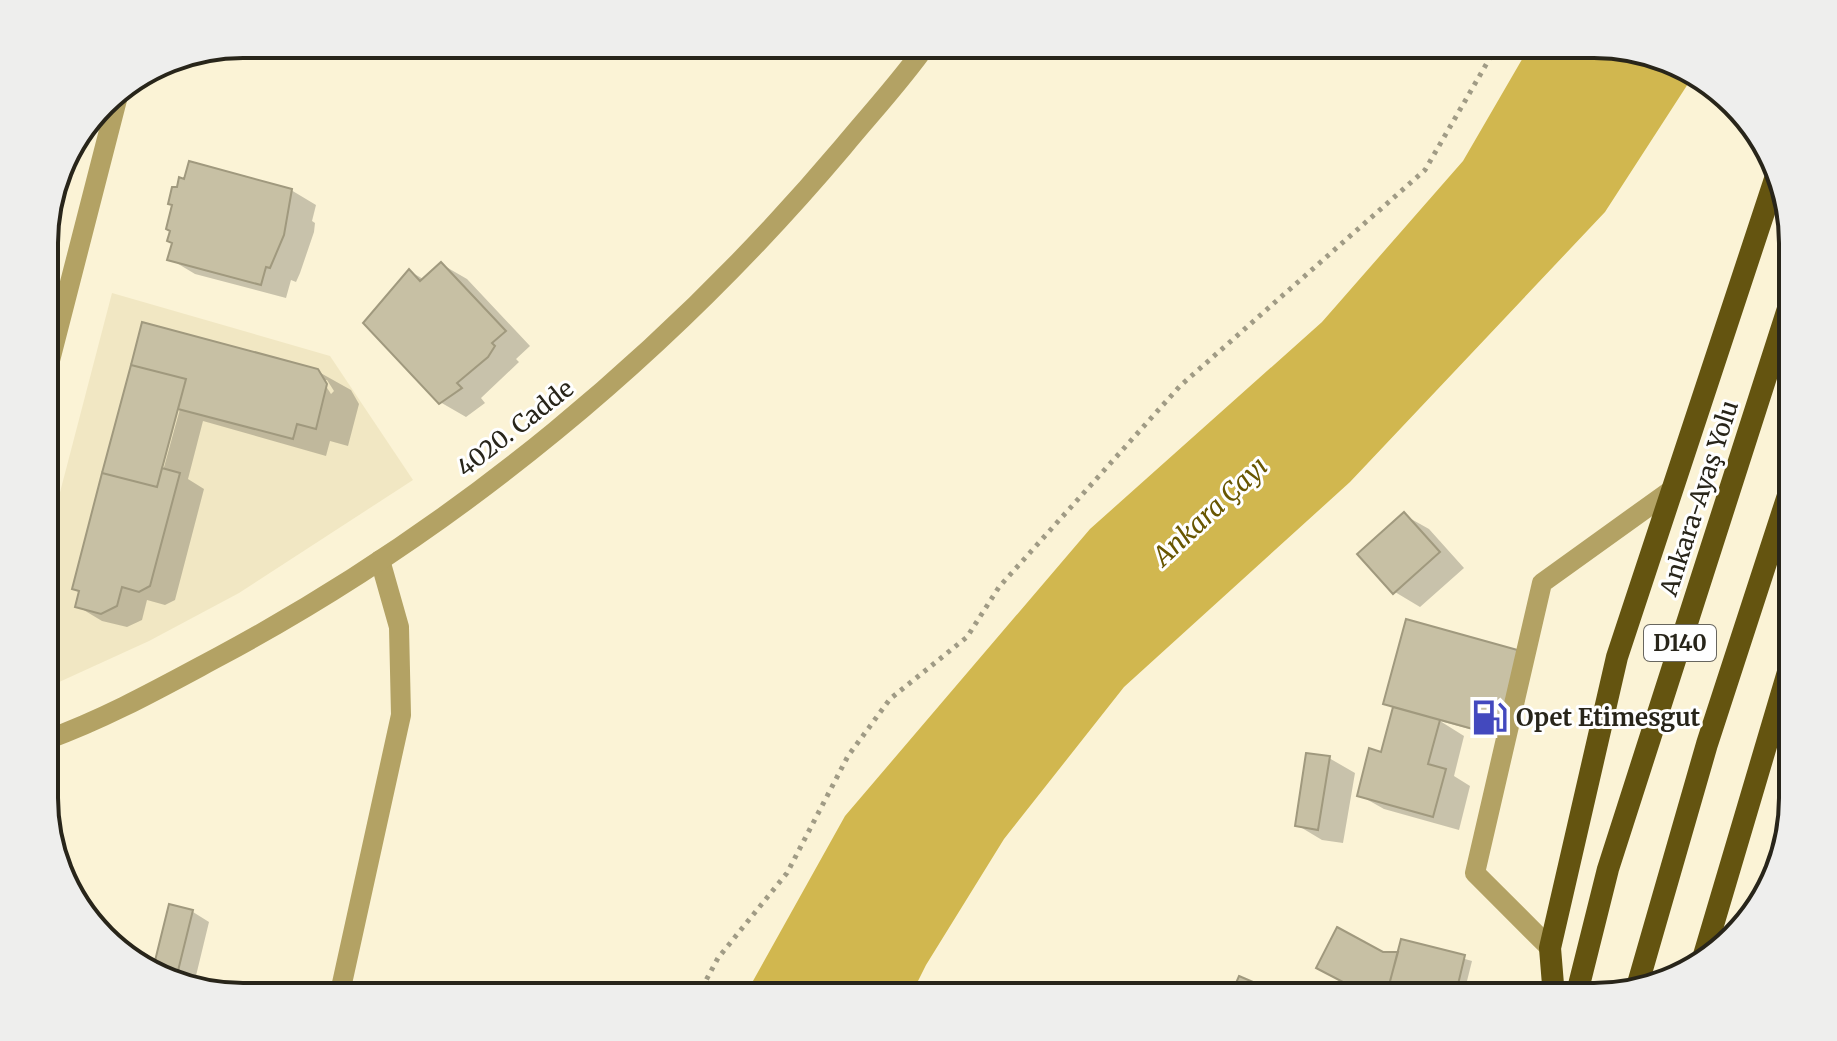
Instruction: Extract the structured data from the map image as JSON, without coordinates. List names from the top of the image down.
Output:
{
  "streets": {
    "highway": ["Ankara-Ayaş Yolu", "D140"],
    "street": ["4020. Cadde"]
  },
  "water": ["Ankara Çayı"],
  "places": {
    "fuel station": ["Opet Etimesgut"]
  }
}
